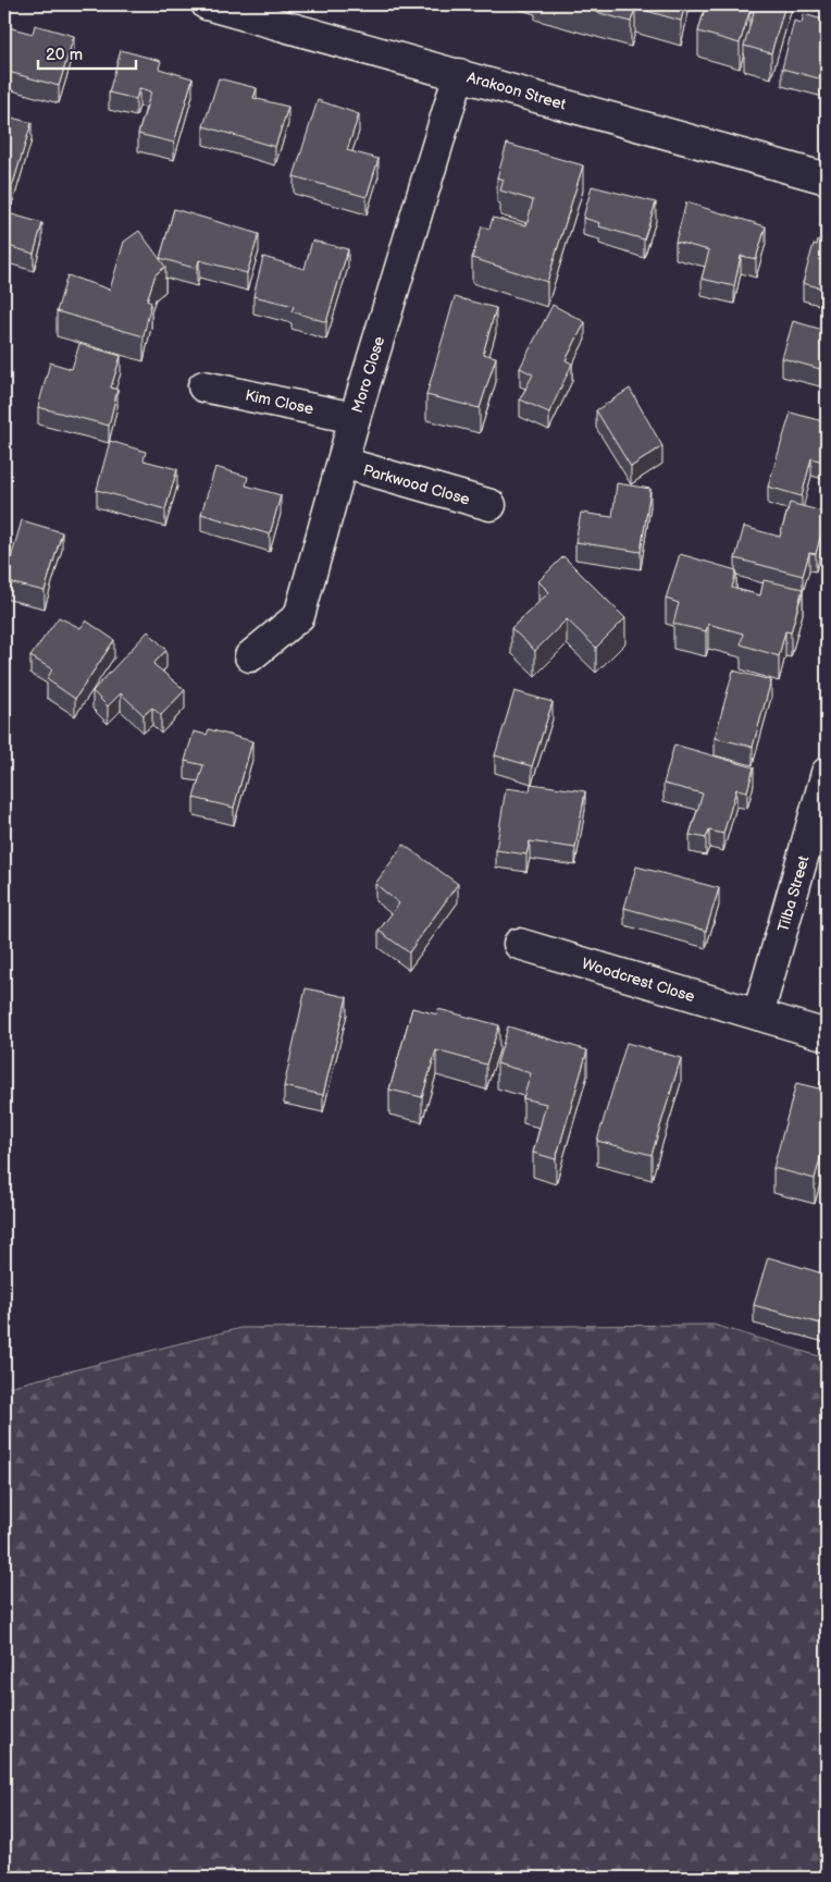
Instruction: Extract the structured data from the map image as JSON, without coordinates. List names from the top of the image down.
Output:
{
  "streets": {
    "street": [
      "Arakoon Street",
      "Moro Close",
      "Kim Close",
      "Parkwood Close",
      "Tilba Street",
      "Woodcrest Close"
    ]
  },
  "crossings": [
    ["Arakoon Street", "Moro Close"],
    ["Moro Close", "Kim Close"],
    ["Moro Close", "Parkwood Close"],
    ["Tilba Street", "Woodcrest Close"]
  ],
  "scale_bar": "20 m"
}
